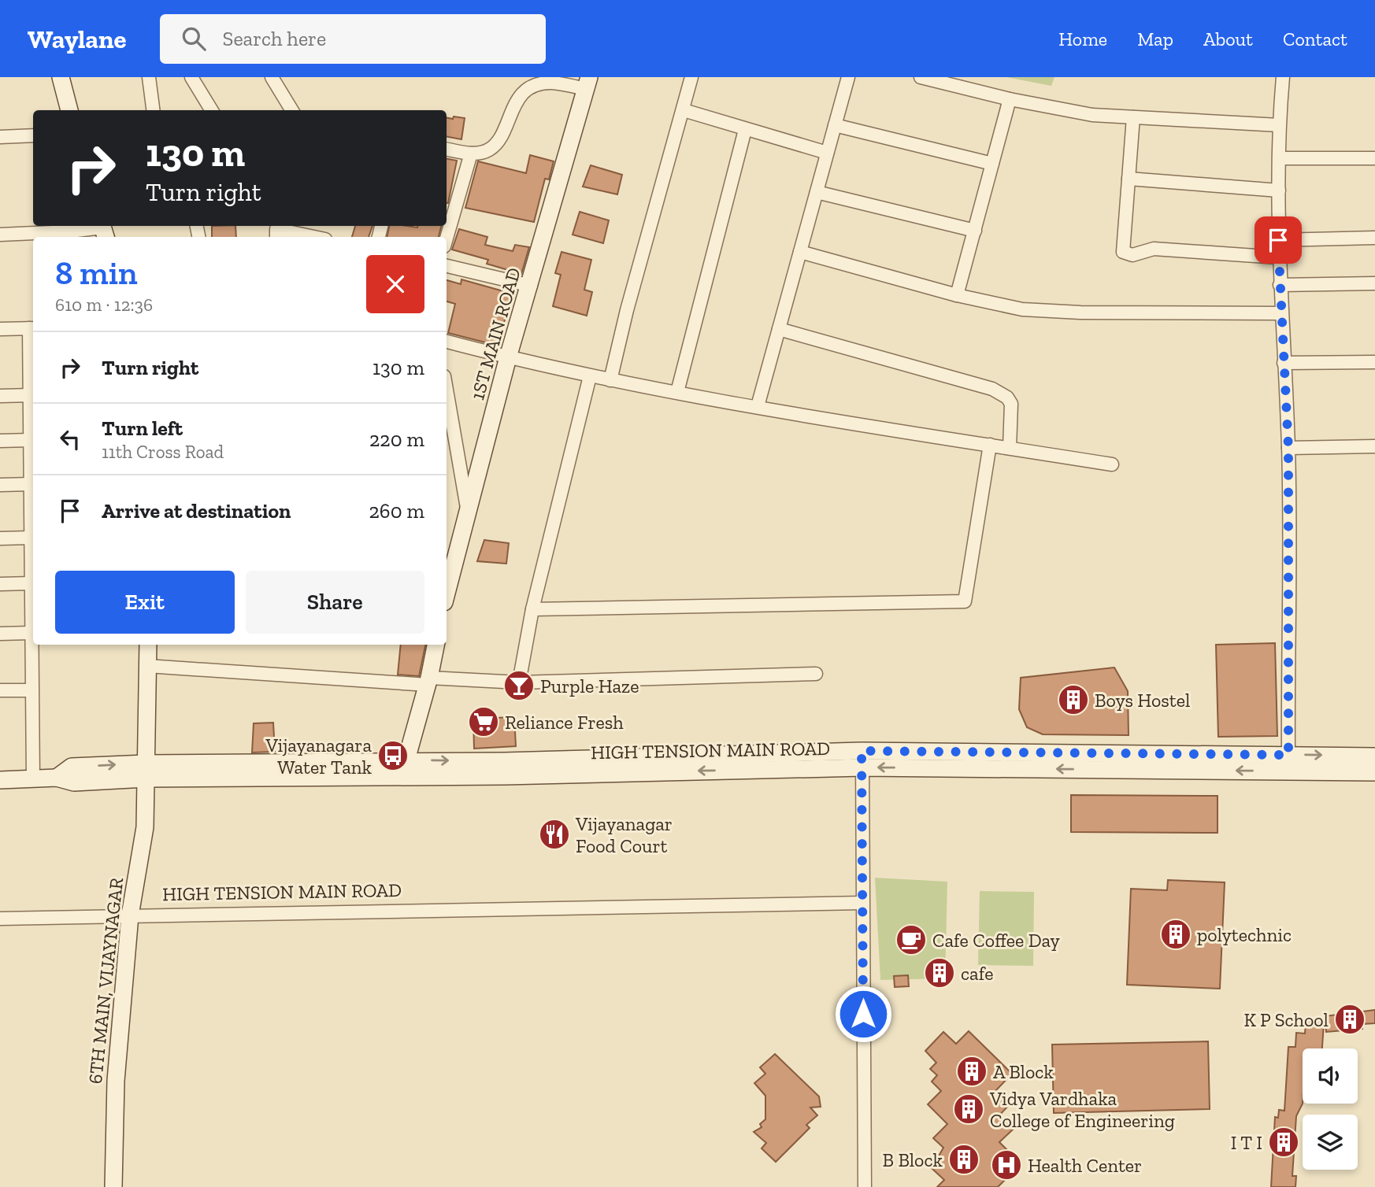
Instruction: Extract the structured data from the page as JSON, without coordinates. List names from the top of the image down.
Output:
{
  "streets": {
    "main road": ["1ST MAIN ROAD", "6TH MAIN, VIJAYNAGAR"],
    "street": ["HIGH TENSION MAIN ROAD"]
  },
  "crossings": [
    ["HIGH TENSION MAIN ROAD", "6TH MAIN, VIJAYNAGAR"]
  ],
  "places": {
    "bar": ["Purple Haze"],
    "building": [
      "Boys Hostel",
      "polytechnic",
      "cafe",
      "K P School",
      "A Block",
      "Vidya Vardhaka College of Engineering",
      "I T I",
      "B Block"
    ],
    "supermarket": ["Reliance Fresh"],
    "bus stop": ["Vijayanagara Water Tank"],
    "restaurant": ["Vijayanagar Food Court"],
    "cafe": ["Cafe Coffee Day"],
    "hospital": ["Health Center"]
  },
  "page": {
    "header": "Waylane",
    "search": "Search here",
    "nav": [
      "Home",
      "Map",
      "About",
      "Contact"
    ],
    "turn": ["130 m", "Turn right"],
    "heading": ["8 min", "610 m · 12:36"],
    "list": [
      {
        "name": "Turn right",
        "value": "130 m"
      },
      {
        "name": "Turn left",
        "note": "11th Cross Road",
        "value": "220 m"
      },
      {
        "name": "Arrive at destination",
        "value": "260 m"
      }
    ],
    "buttons": ["Exit", "Share"]
  }
}
